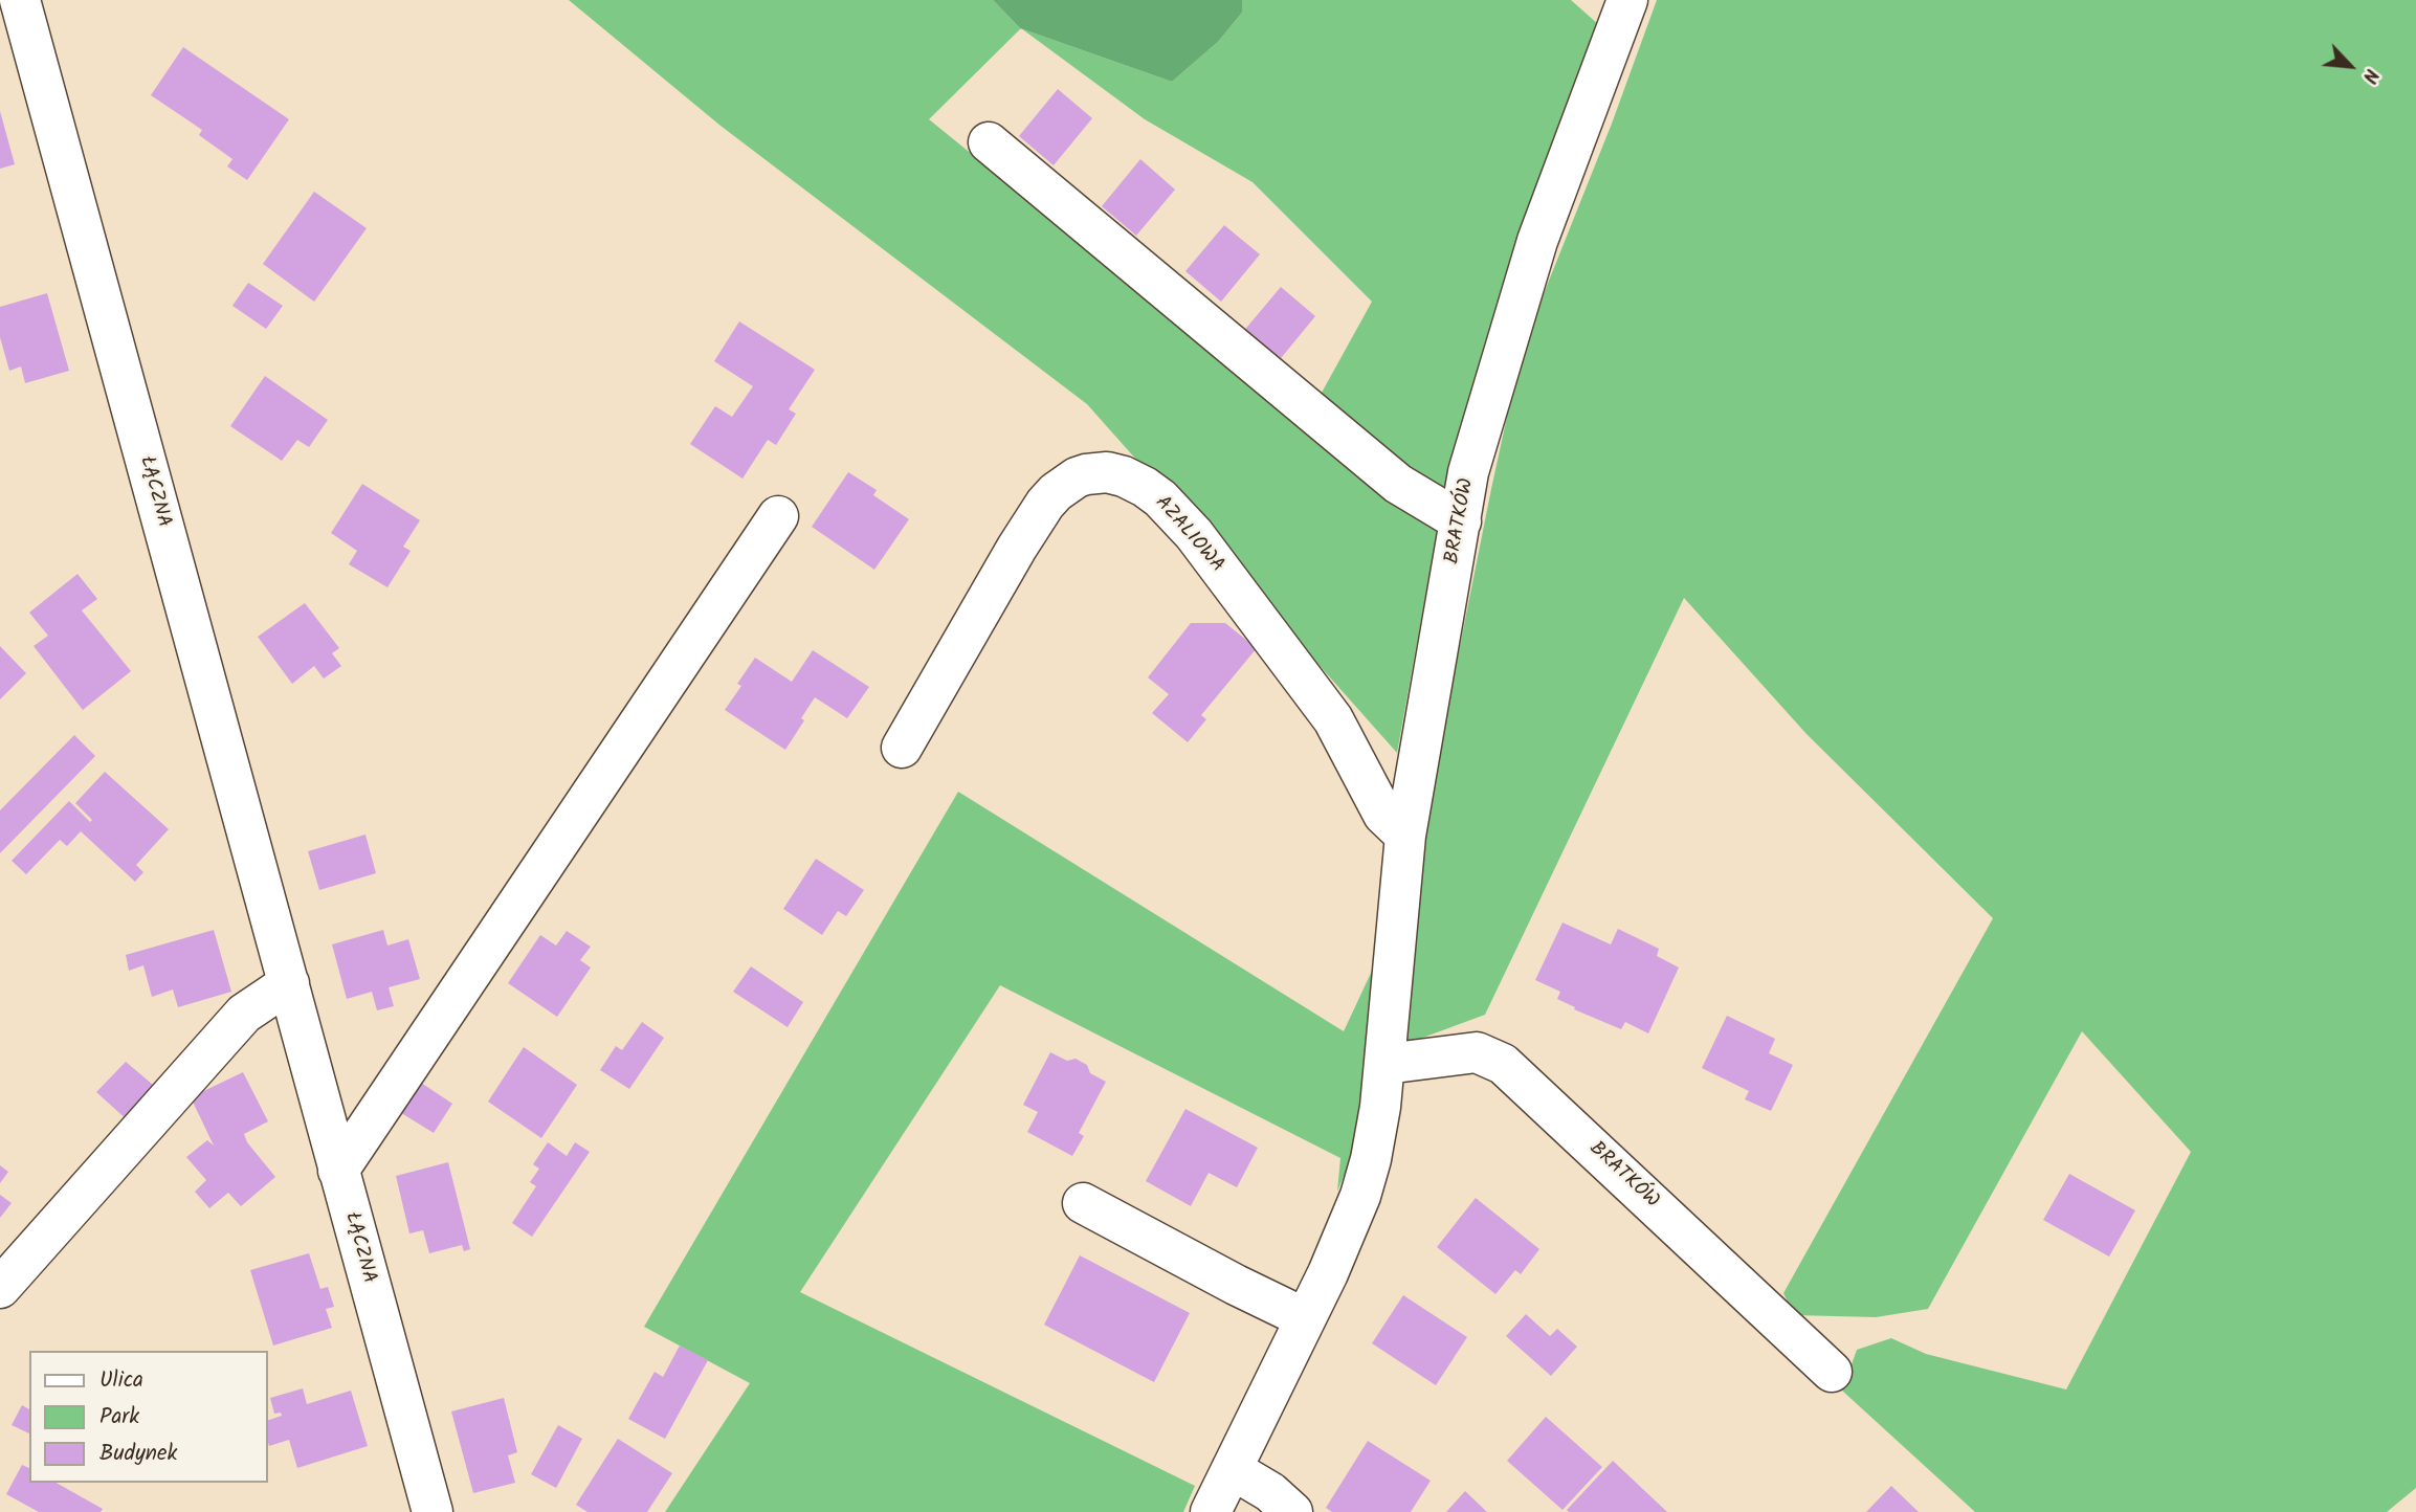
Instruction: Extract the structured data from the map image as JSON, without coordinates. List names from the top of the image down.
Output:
{
  "streets": {
    "street": ["ŁĄCZNA", "BRATKÓW", "AZALIOWA"]
  },
  "crossings": [
    ["BRATKÓW", "AZALIOWA"]
  ],
  "legend": ["Ulica", "Park", "Budynek"],
  "north": "bottom right"
}
